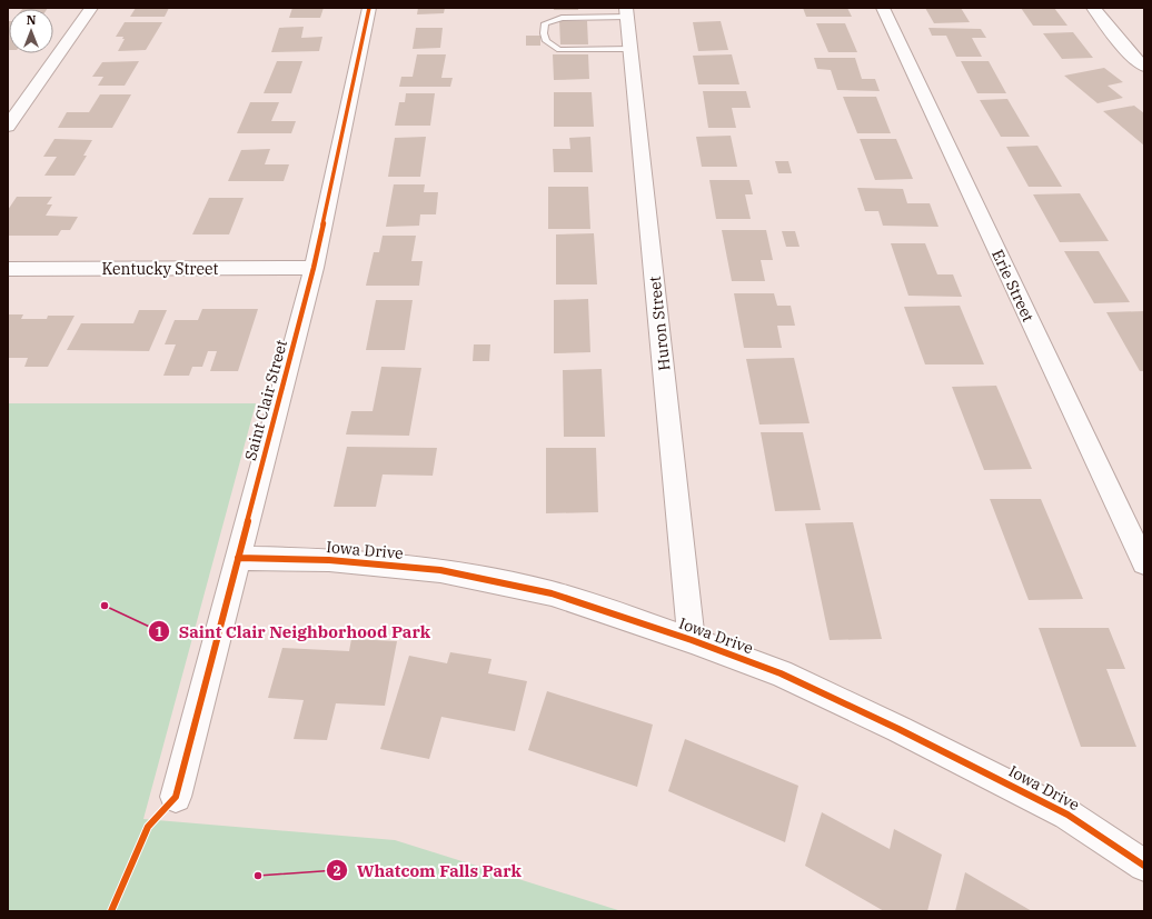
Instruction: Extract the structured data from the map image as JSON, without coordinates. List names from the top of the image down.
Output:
{
  "streets": {
    "street": [
      "Kentucky Street",
      "Erie Street",
      "Huron Street",
      "Saint Clair Street",
      "Iowa Drive"
    ]
  },
  "crossings": [
    ["Kentucky Street", "Saint Clair Street"],
    ["Huron Street", "Iowa Drive"],
    ["Saint Clair Street", "Iowa Drive"]
  ],
  "places": ["Saint Clair Neighborhood Park", "Whatcom Falls Park"],
  "north": "top"
}
